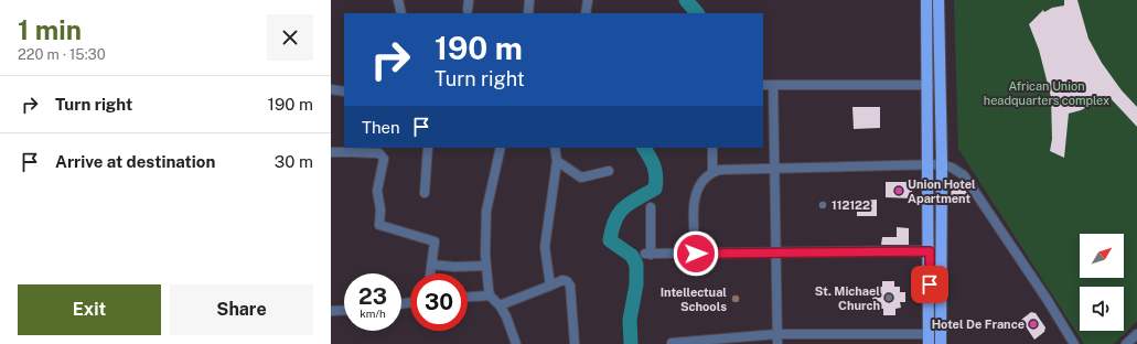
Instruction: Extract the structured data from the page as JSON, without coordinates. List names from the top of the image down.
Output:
{
  "parks": ["African Union headquarters complex"],
  "places": [
    "Union Hotel Apartment",
    "112122",
    "St. Michael Church",
    "Intellectual Schools",
    "Hotel De France"
  ],
  "north": "top right",
  "page": {
    "heading": ["1 min", "220 m · 15:30"],
    "turn": ["190 m", "Turn right"],
    "list": [
      {
        "name": "Turn right",
        "value": "190 m"
      },
      {
        "name": "Arrive at destination",
        "value": "30 m"
      }
    ],
    "then": "Then",
    "speed": "23 km/h",
    "limit": "30",
    "buttons": ["Exit", "Share"]
  }
}
